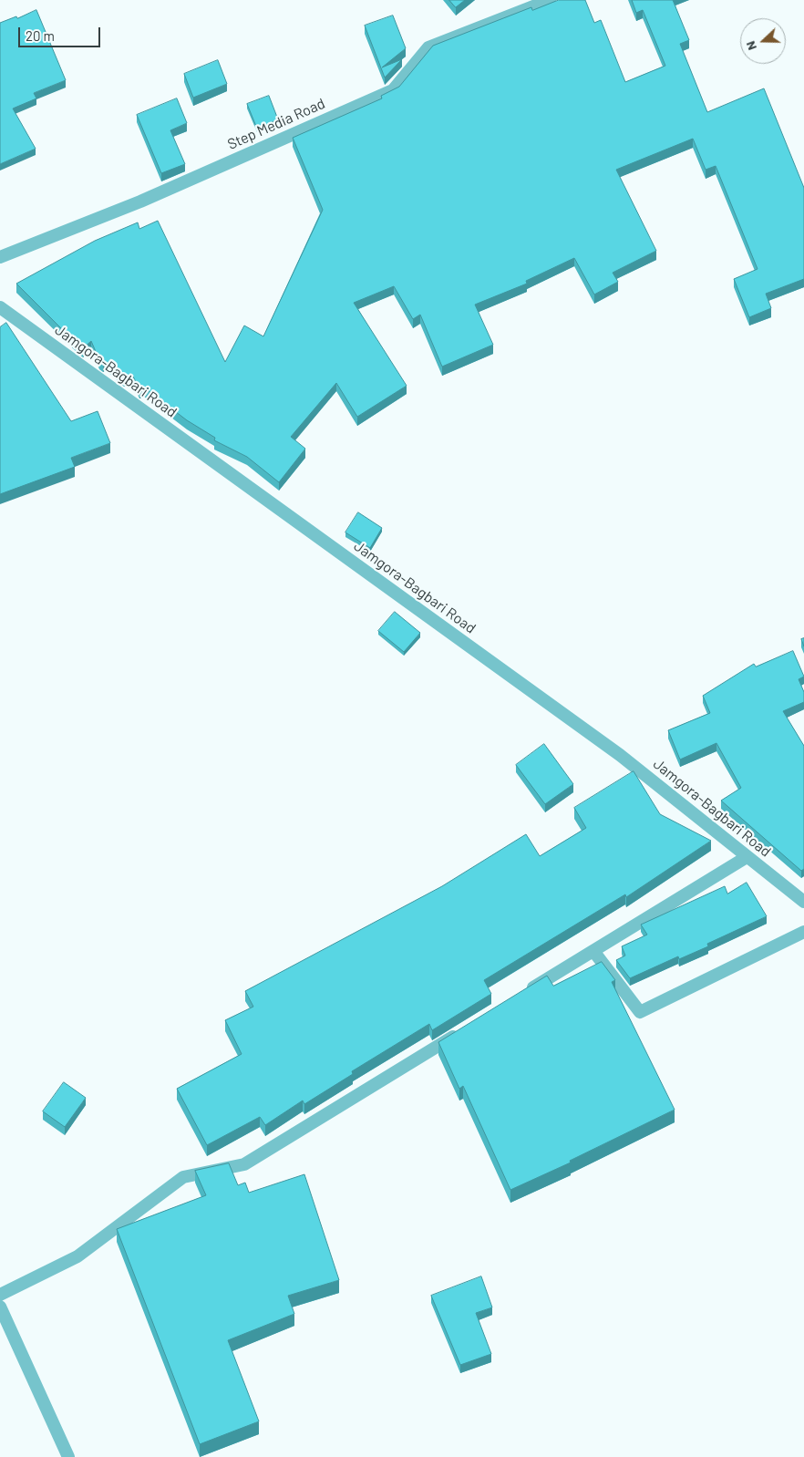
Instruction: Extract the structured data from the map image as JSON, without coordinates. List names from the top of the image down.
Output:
{
  "streets": {
    "street": ["Step Media Road", "Jamgora-Bagbari Road"]
  },
  "scale_bar": "20 m",
  "north": "left"
}
